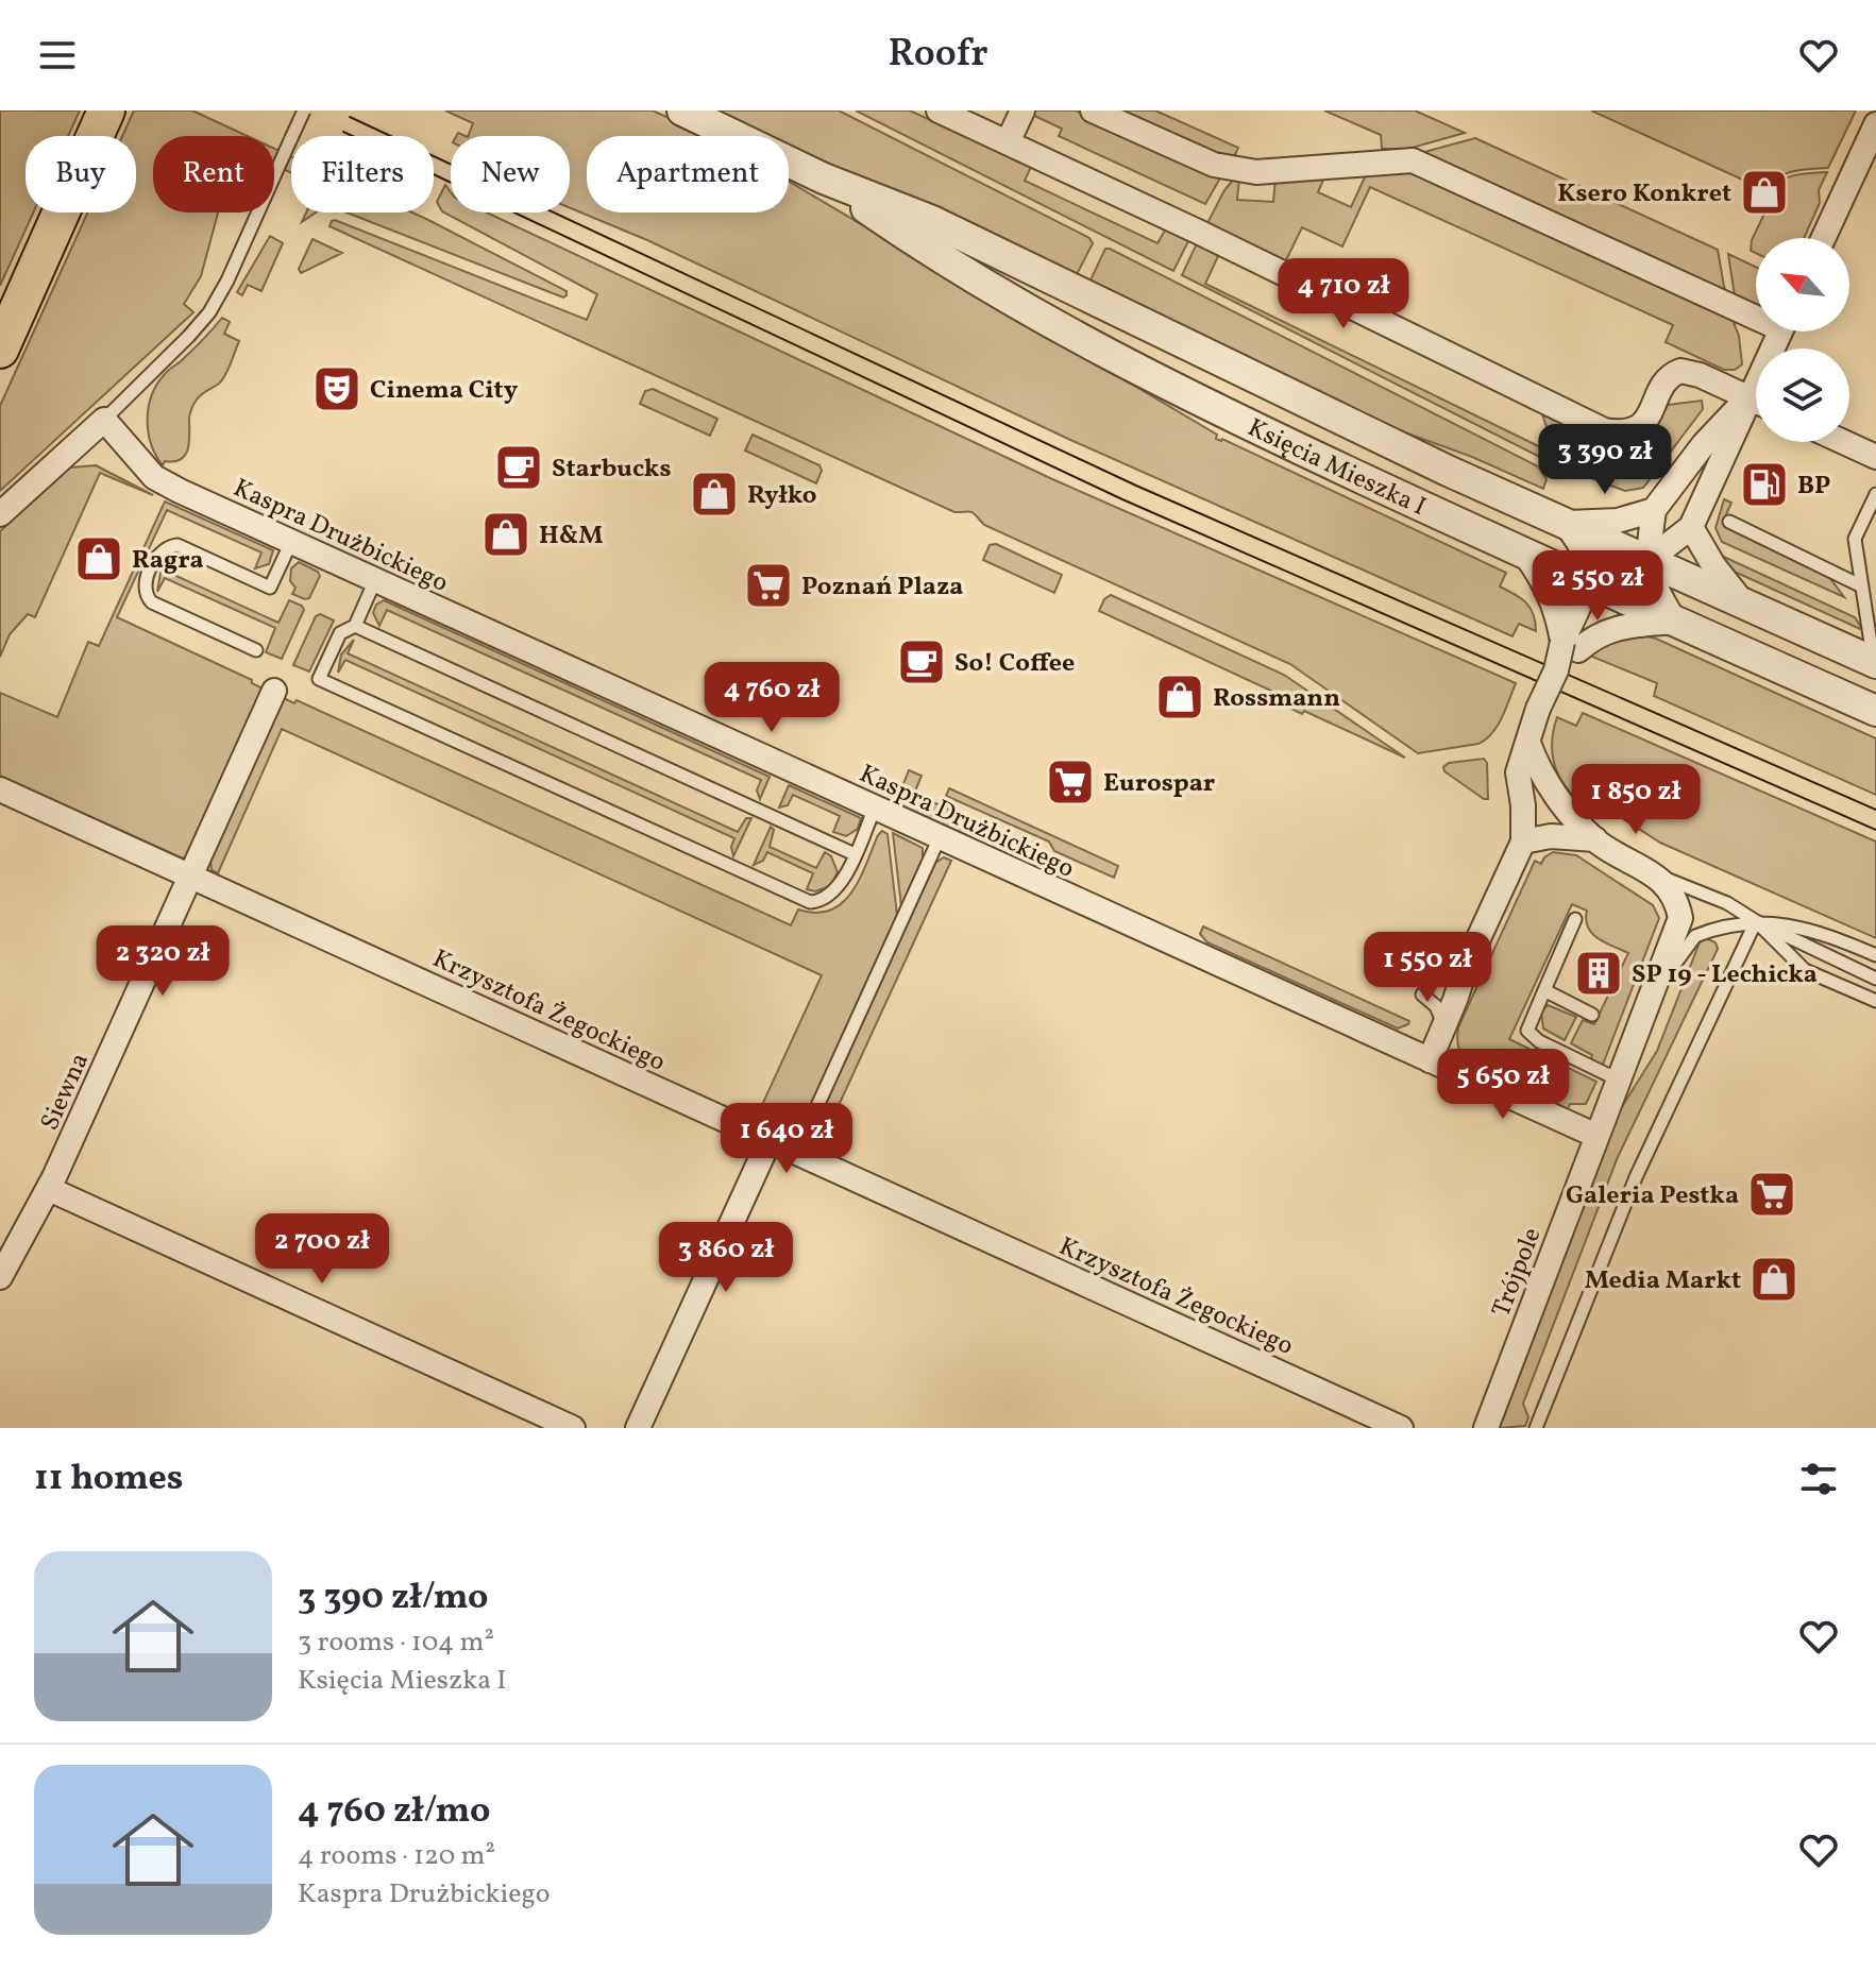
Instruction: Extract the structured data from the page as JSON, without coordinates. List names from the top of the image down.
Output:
{
  "streets": {
    "street": [
      "Księcia Mieszka I",
      "Kaspra Drużbickiego",
      "Krzysztofa Żegockiego",
      "Siewna",
      "Trójpole"
    ]
  },
  "crossings": [
    ["Kaspra Drużbickiego", "Trójpole"],
    ["Krzysztofa Żegockiego", "Siewna"]
  ],
  "places": {
    "shop": [
      "Ksero Konkret",
      "Ryłko",
      "H&M",
      "Ragra",
      "Rossmann",
      "Media Markt"
    ],
    "theatre": ["Cinema City"],
    "cafe": ["Starbucks", "So! Coffee"],
    "fuel station": ["BP"],
    "supermarket": ["Poznań Plaza", "Eurospar", "Galeria Pestka"],
    "building": ["SP 19 - Lechicka"]
  },
  "north": "top left",
  "page": {
    "header": "Roofr",
    "chip": [
      "Buy",
      "Rent",
      "Filters",
      "New",
      "Apartment"
    ],
    "price": [
      "4 710 zł",
      "3 390 zł",
      "2 550 zł",
      "4 760 zł",
      "1 850 zł",
      "2 320 zł",
      "1 550 zł",
      "5 650 zł",
      "1 640 zł",
      "2 700 zł",
      "3 860 zł"
    ],
    "heading": "11 homes",
    "list": [
      {
        "name": "3 390 zł/mo",
        "note": "3 rooms · 104 m² · Księcia Mieszka I"
      },
      {
        "name": "4 760 zł/mo",
        "note": "4 rooms · 120 m² · Kaspra Drużbickiego"
      }
    ]
  }
}
